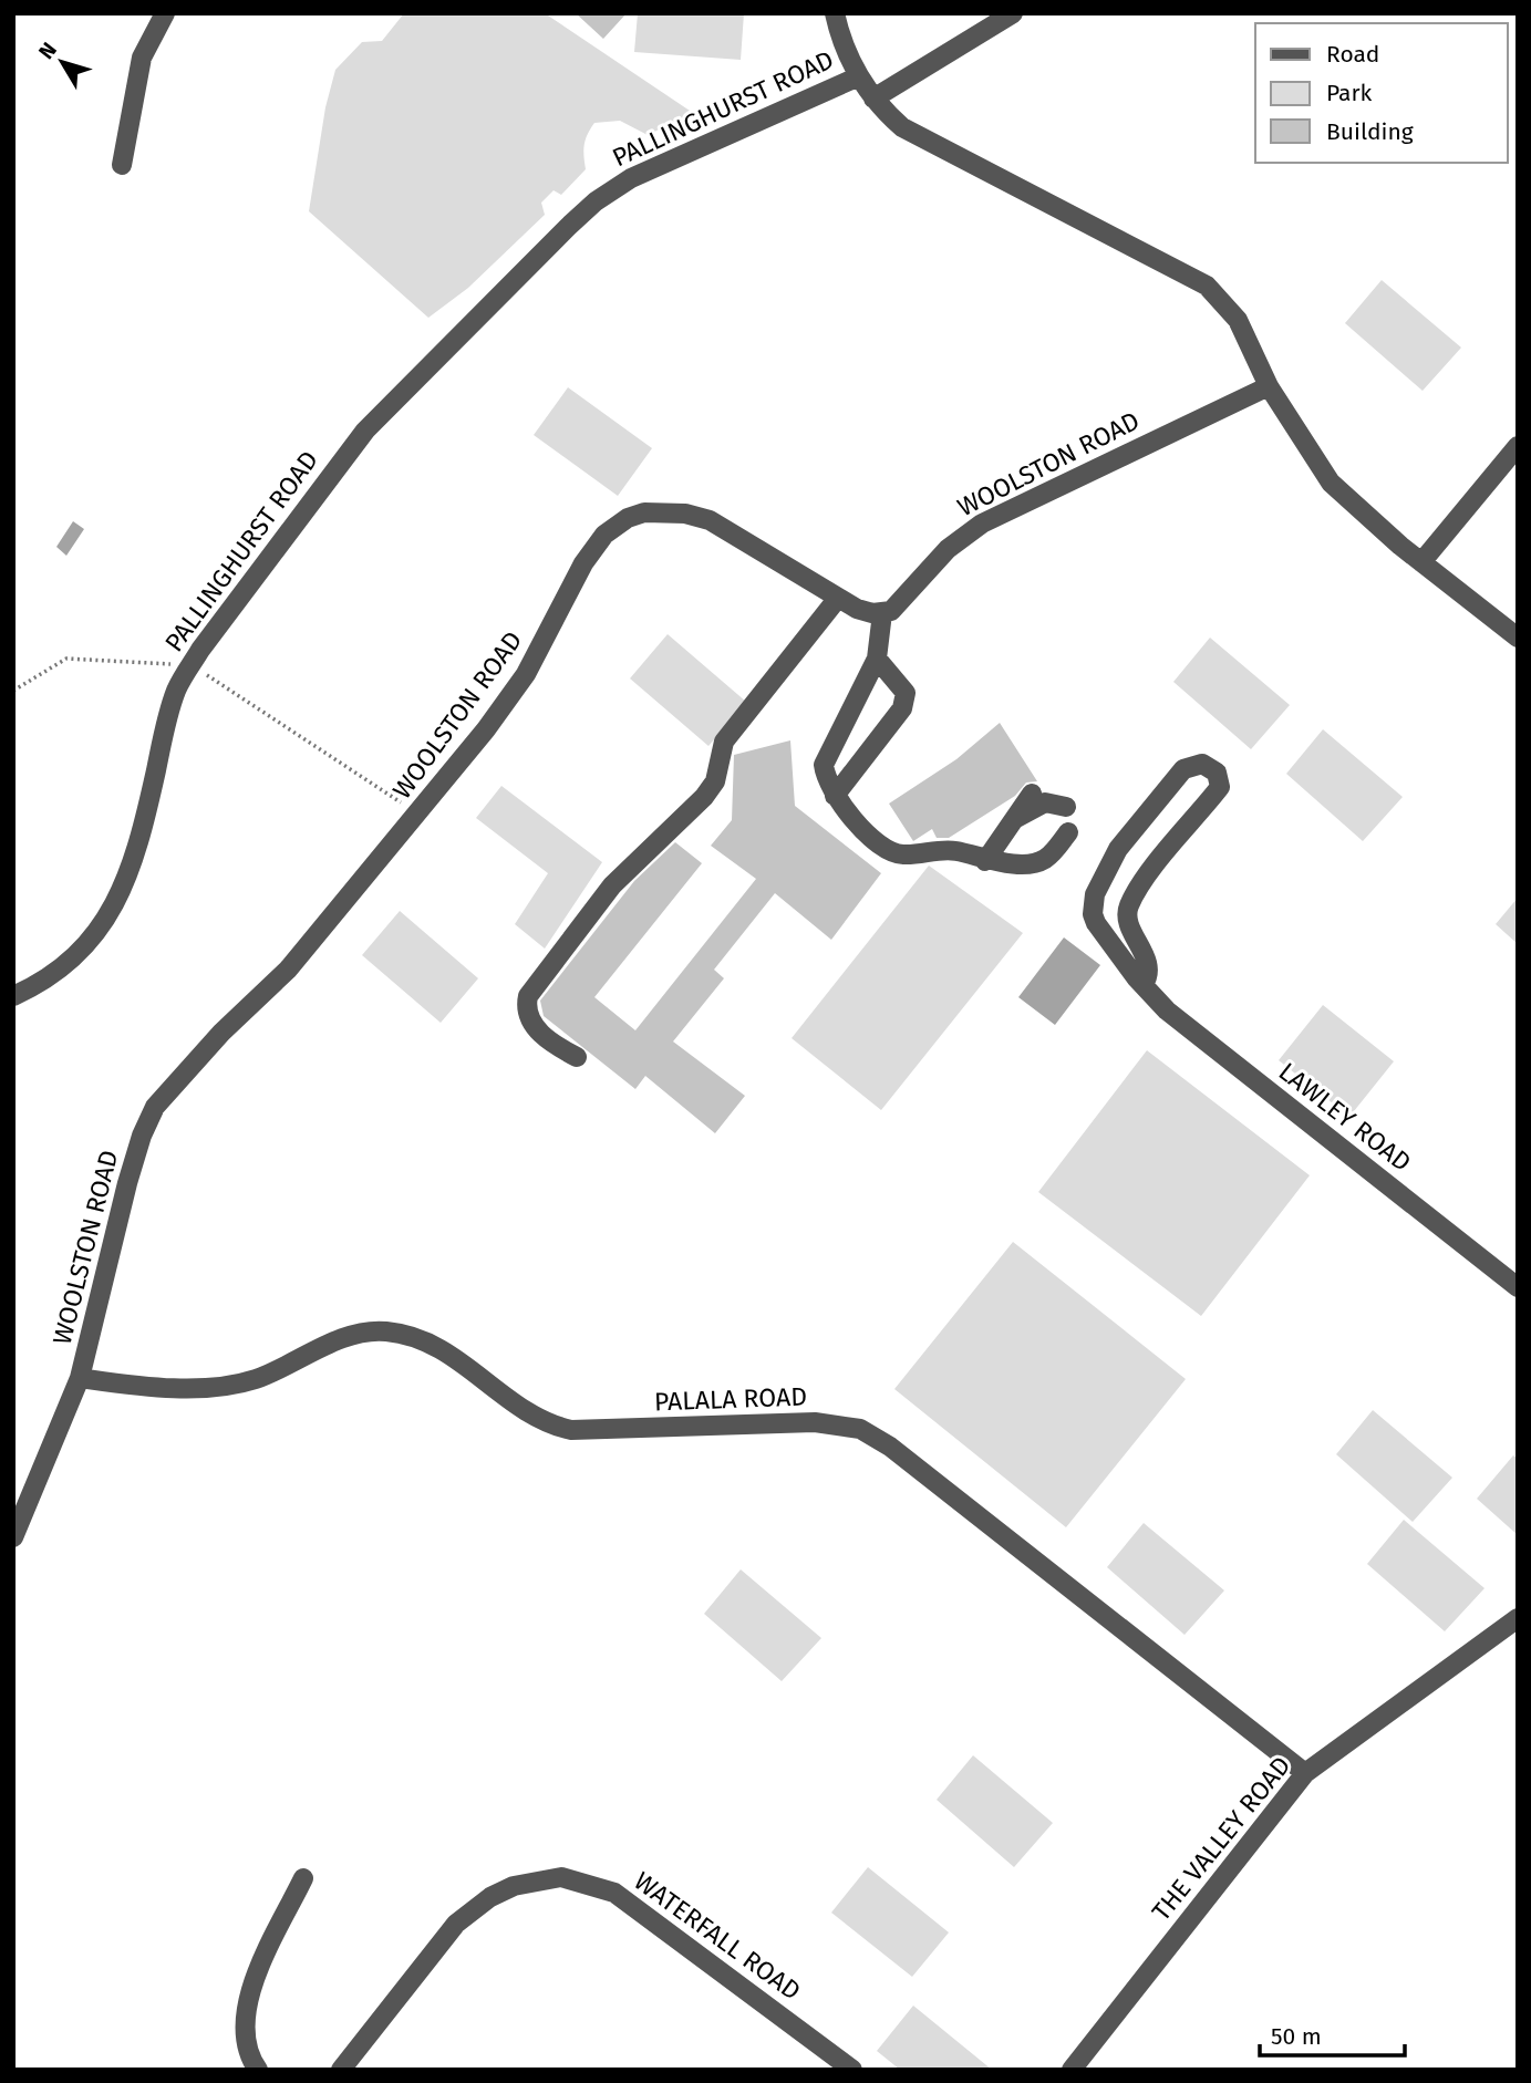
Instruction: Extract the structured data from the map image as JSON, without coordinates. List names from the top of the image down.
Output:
{
  "streets": {
    "street": [
      "PALLINGHURST ROAD",
      "WOOLSTON ROAD",
      "LAWLEY ROAD",
      "PALALA ROAD",
      "THE VALLEY ROAD",
      "WATERFALL ROAD"
    ]
  },
  "crossings": [
    ["PALLINGHURST ROAD", "WOOLSTON ROAD"],
    ["WOOLSTON ROAD", "PALALA ROAD"],
    ["PALALA ROAD", "THE VALLEY ROAD"]
  ],
  "legend": ["Road", "Park", "Building"],
  "scale_bar": "50 m",
  "north": "top left"
}
